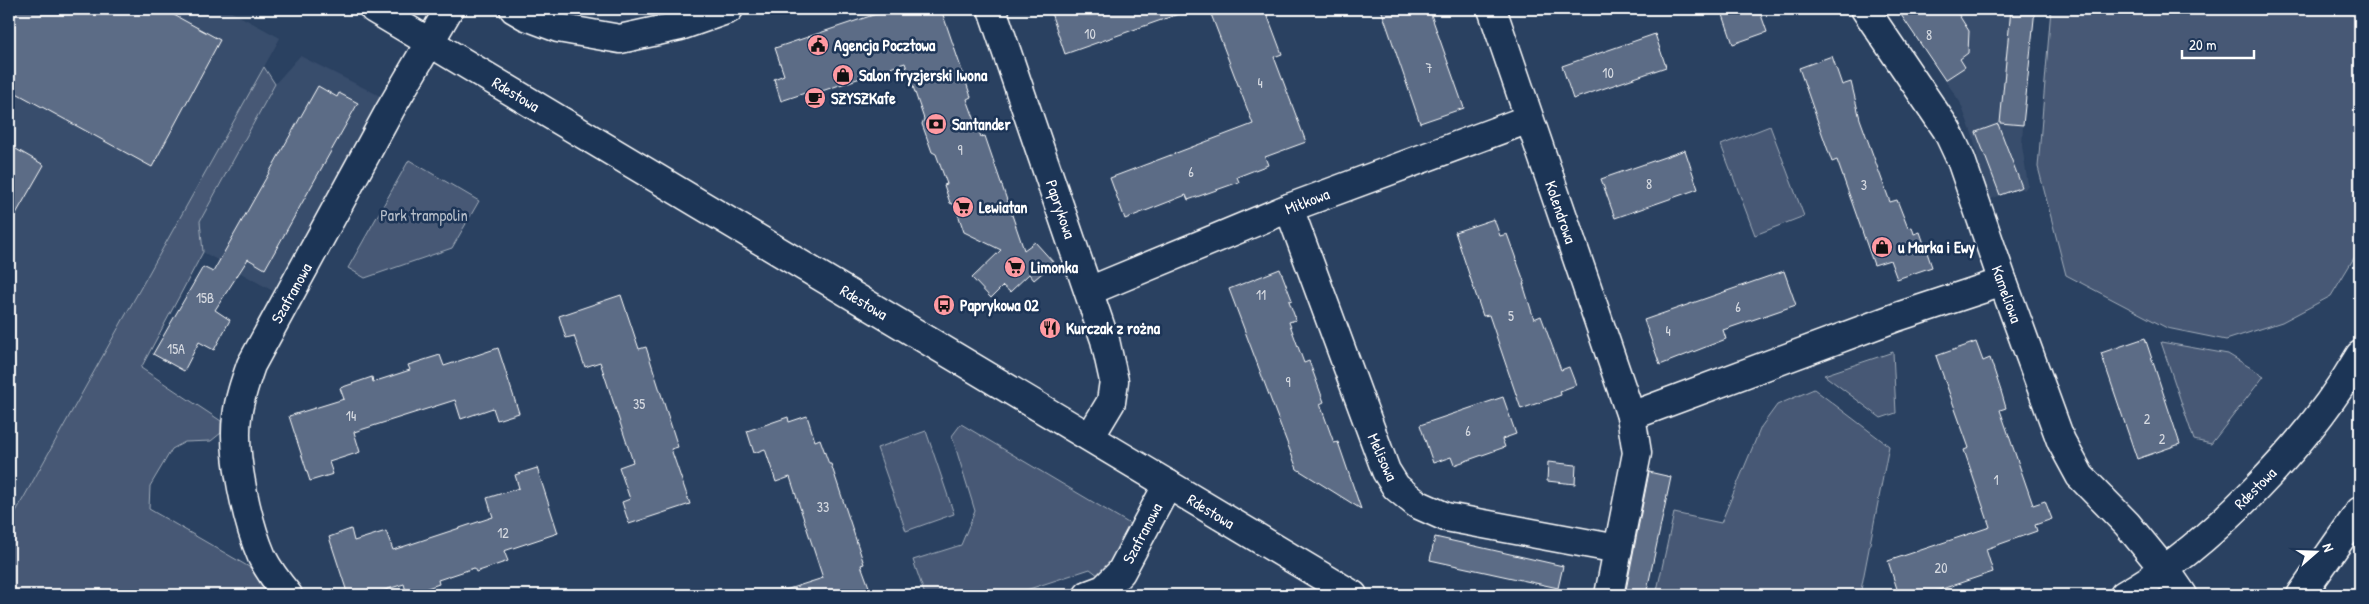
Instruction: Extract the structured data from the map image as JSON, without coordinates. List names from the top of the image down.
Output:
{
  "streets": {
    "street": [
      "Rdestowa",
      "Miłkowa",
      "Paprykowa",
      "Kolendrowa",
      "Szafranowa",
      "Kameliowa",
      "Melisowa"
    ]
  },
  "crossings": [
    ["Rdestowa", "Paprykowa"],
    ["Rdestowa", "Szafranowa"],
    ["Rdestowa", "Kameliowa"],
    ["Miłkowa", "Paprykowa"],
    ["Miłkowa", "Kolendrowa"],
    ["Miłkowa", "Melisowa"],
    ["Kolendrowa", "Melisowa"]
  ],
  "parks": ["Park trampolin"],
  "places": {
    "public building": ["Agencja Pocztowa"],
    "shop": ["Salon fryzjerski Iwona", "u Marka i Ewy"],
    "cafe": ["SZYSZKafe"],
    "bank": ["Santander"],
    "supermarket": ["Lewiatan", "Limonka"],
    "bus stop": ["Paprykowa 02"],
    "restaurant": ["Kurczak z rożna"]
  },
  "house_numbers": [
    "10",
    "8",
    "7",
    "10",
    "4",
    "9",
    "6",
    "8",
    "3",
    "11",
    "15B",
    "6",
    "5",
    "4",
    "15A",
    "9",
    "35",
    "14",
    "2",
    "6",
    "2",
    "1",
    "33",
    "12",
    "20"
  ],
  "scale_bar": "20 m",
  "north": "right"
}
